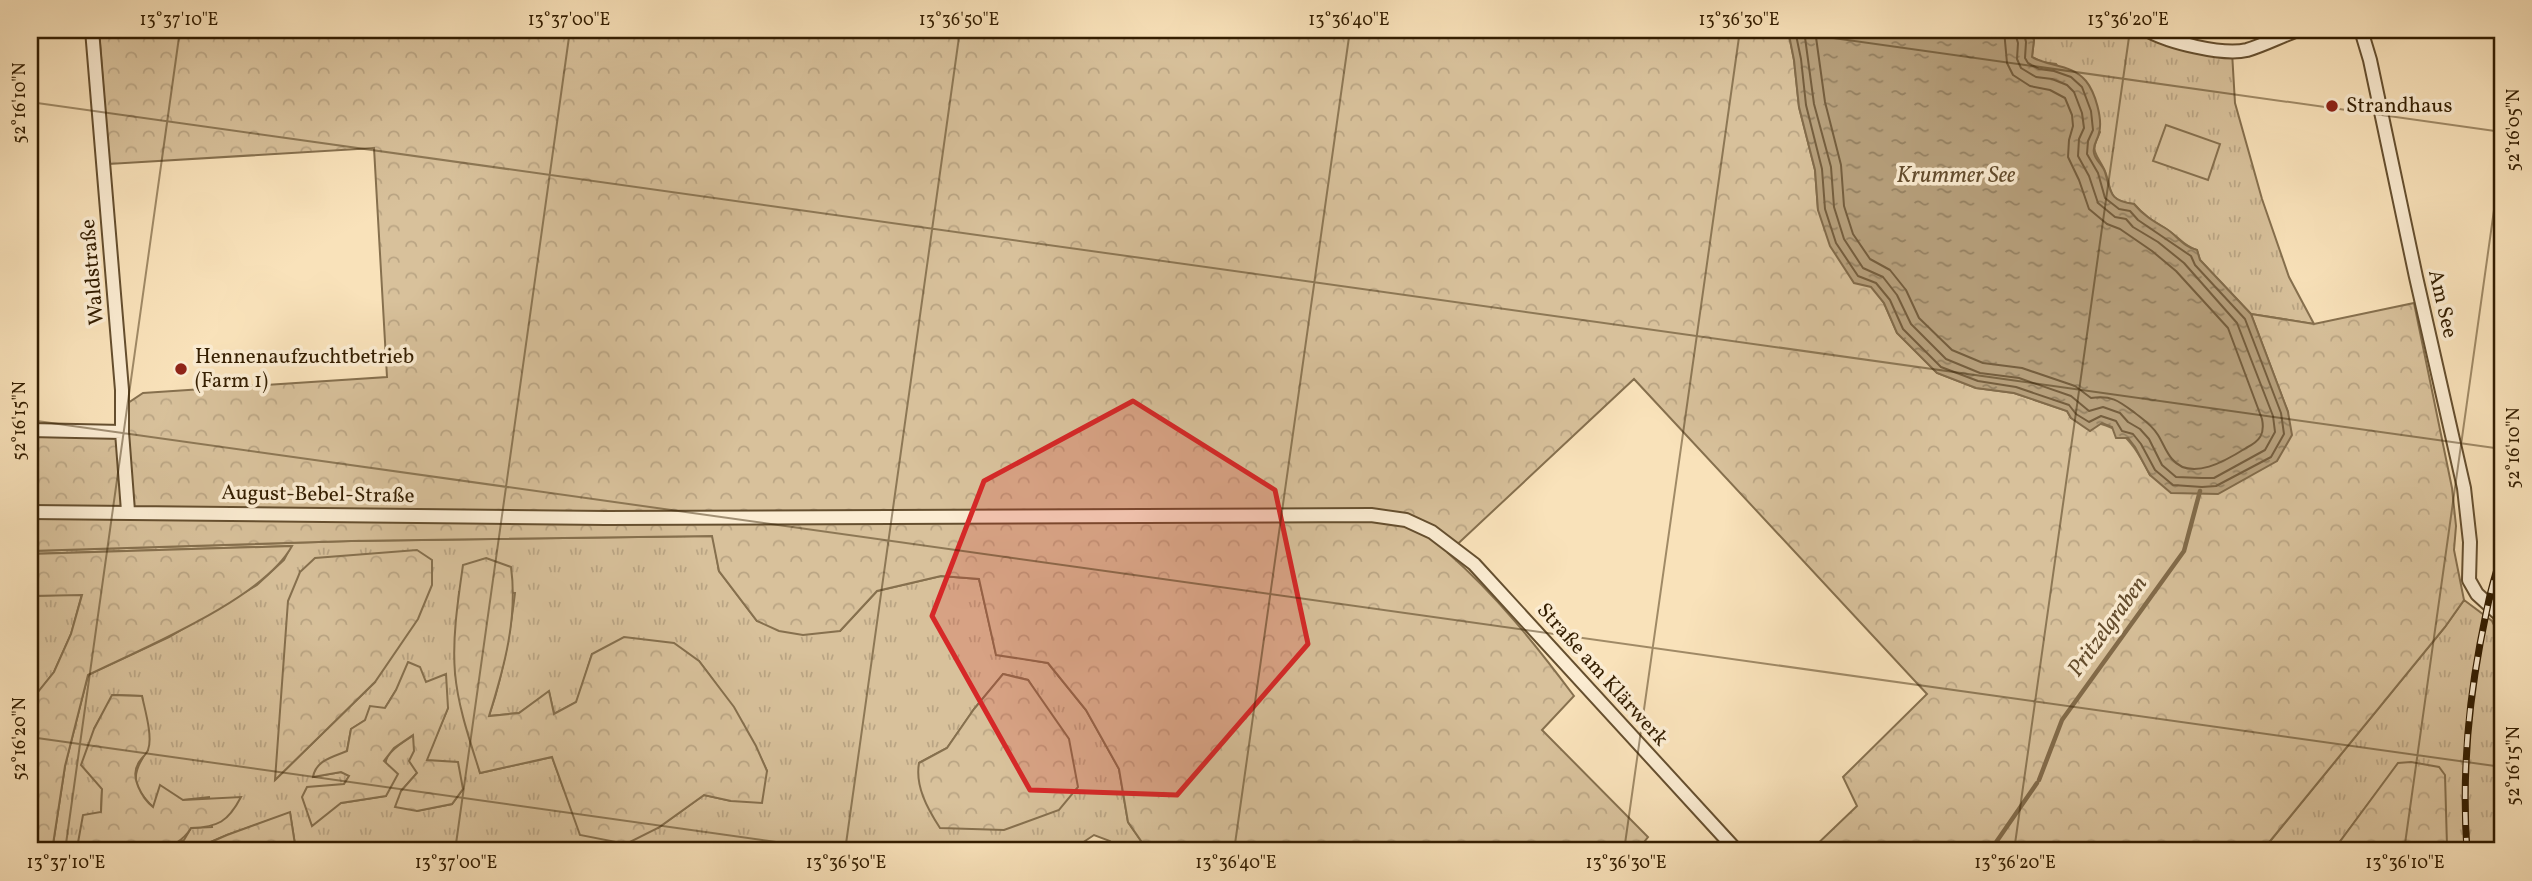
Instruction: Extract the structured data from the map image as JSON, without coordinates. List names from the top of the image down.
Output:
{
  "streets": {
    "street": [
      "Waldstraße",
      "Am See",
      "August-Bebel-Straße",
      "Straße am Klärwerk"
    ]
  },
  "crossings": [
    ["Waldstraße", "August-Bebel-Straße"],
    ["August-Bebel-Straße", "Straße am Klärwerk"]
  ],
  "water": ["Krummer See", "Pritzelgraben"],
  "places": ["Strandhaus", "Hennenaufzuchtbetrieb (Farm 1)"],
  "coordinates": [
    "13°37'10\"E",
    "13°37'00\"E",
    "13°36'50\"E",
    "13°36'40\"E",
    "13°36'30\"E",
    "13°36'20\"E",
    "52°16'10\"N",
    "52°16'05\"N",
    "52°16'15\"N",
    "52°16'20\"N",
    "13°36'10\"E"
  ]
}
